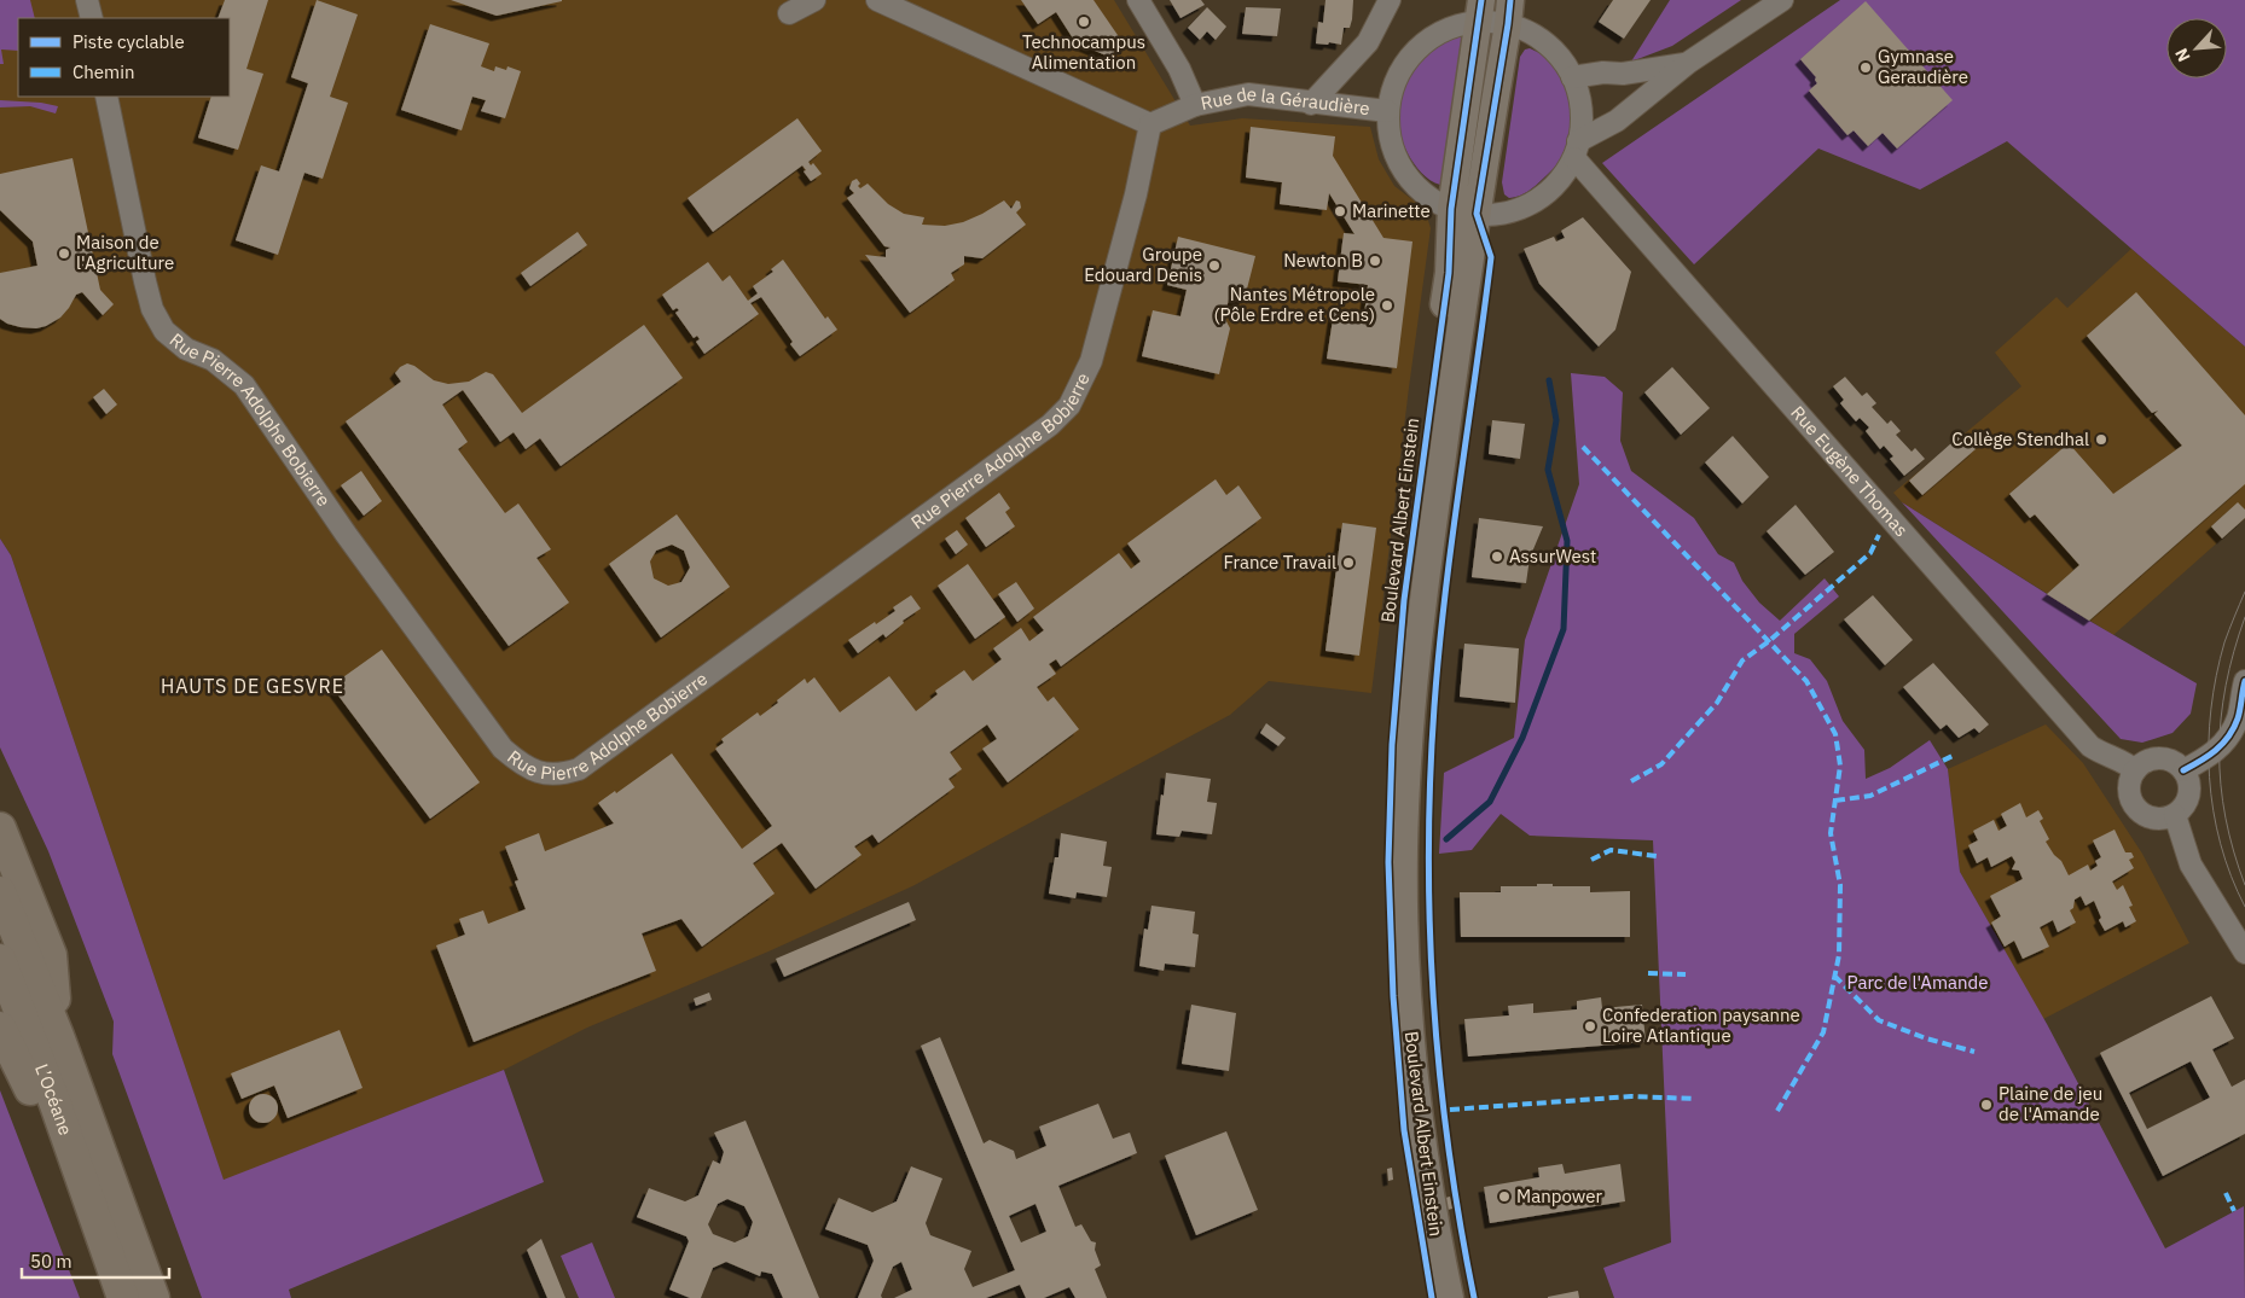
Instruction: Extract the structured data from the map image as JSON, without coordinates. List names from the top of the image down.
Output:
{
  "streets": {
    "highway": ["L’Océane"],
    "main road": ["Boulevard Albert Einstein"],
    "street": ["Rue de la Géraudière", "Rue Pierre Adolphe Bobierre", "Rue Eugène Thomas"]
  },
  "districts": ["HAUTS DE GESVRE"],
  "parks": ["Parc de l'Amande"],
  "places": [
    "Technocampus Alimentation",
    "Gymnase Geraudière",
    "Marinette",
    "Maison de l'Agriculture",
    "Newton B",
    "Groupe Edouard Denis",
    "Nantes Métropole (Pôle Erdre et Cens)",
    "Collège Stendhal",
    "AssurWest",
    "France Travail",
    "Confederation paysanne Loire Atlantique",
    "Plaine de jeu de l'Amande",
    "Manpower"
  ],
  "legend": ["Piste cyclable", "Chemin"],
  "scale_bar": "50 m",
  "north": "bottom left"
}
